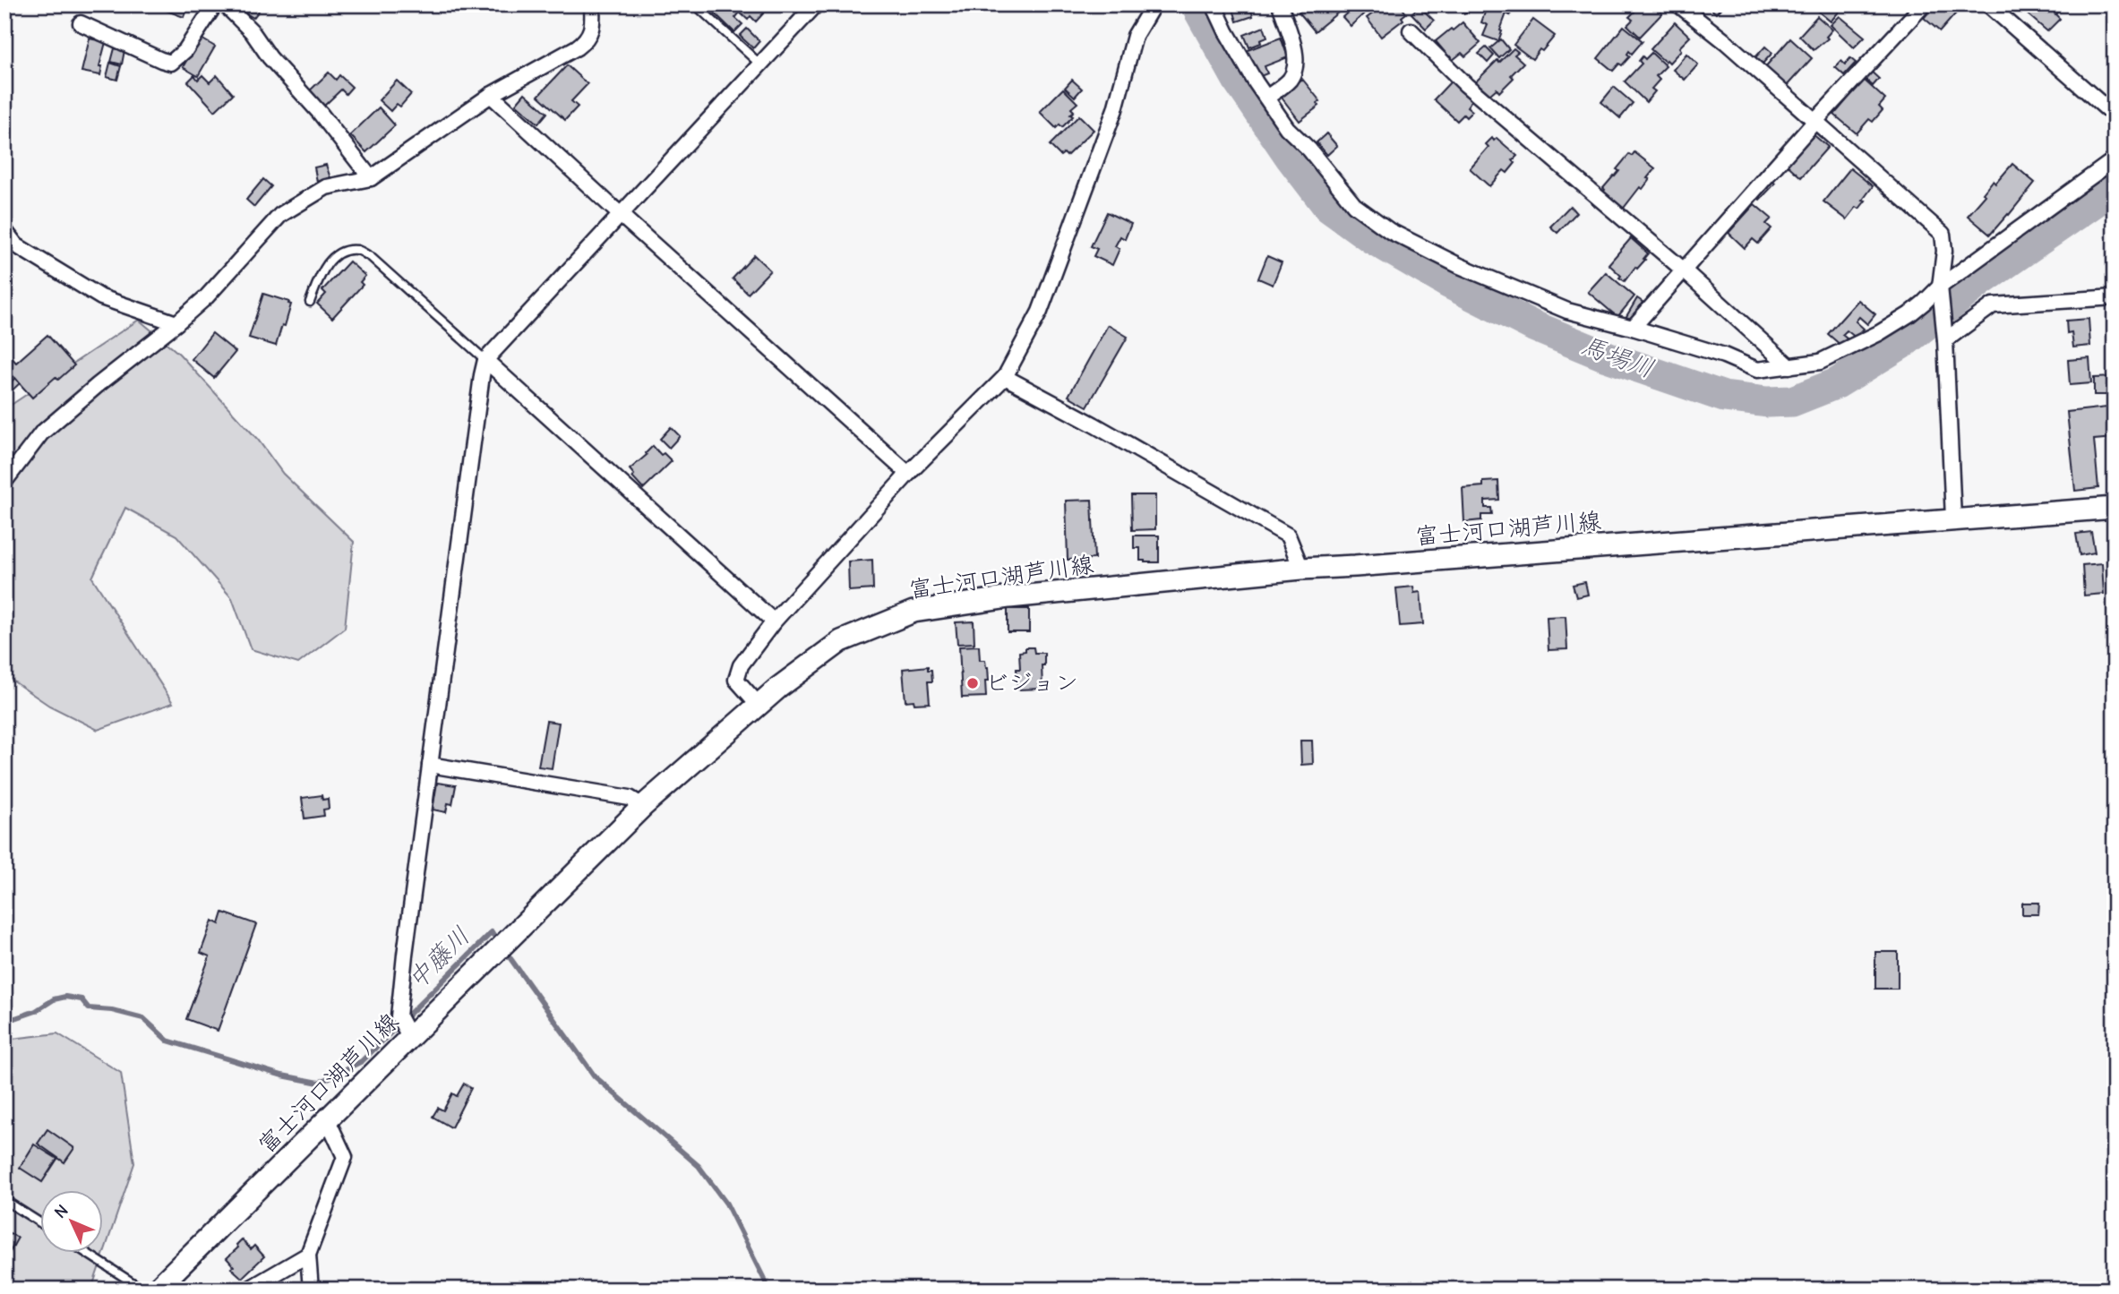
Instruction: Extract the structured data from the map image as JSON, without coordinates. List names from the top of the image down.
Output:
{
  "streets": {
    "main road": ["富士河口湖芦川線"]
  },
  "water": ["馬場川", "中藤川"],
  "places": ["ビジョン"],
  "north": "top left"
}
